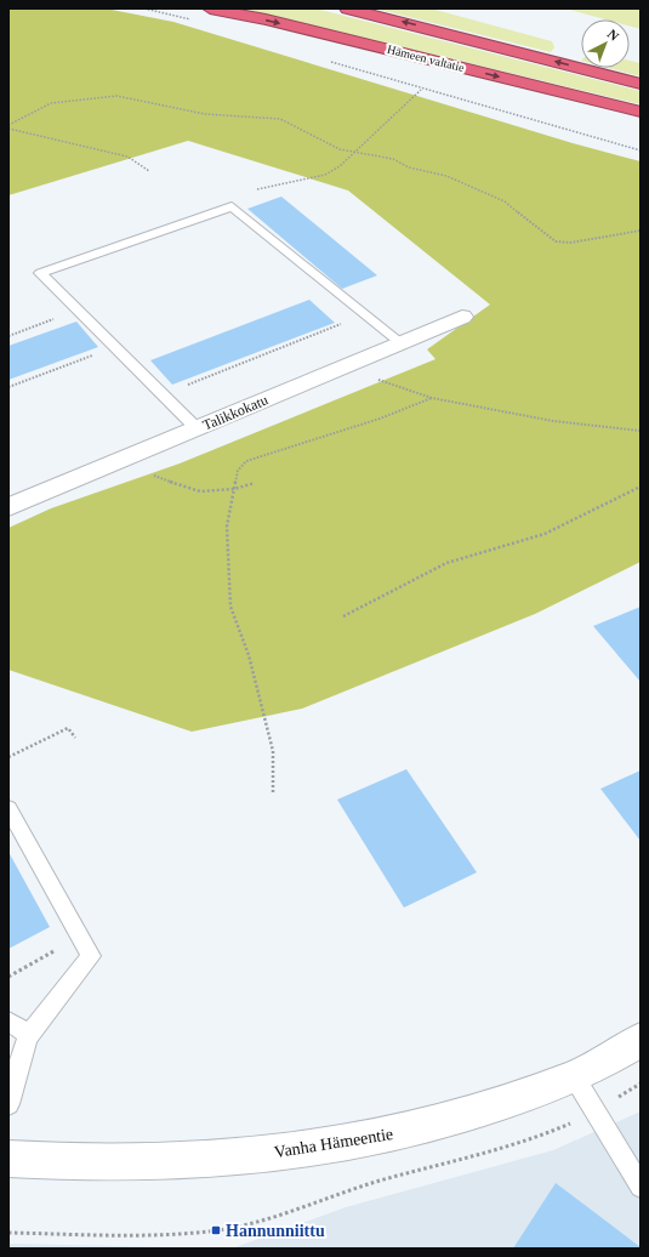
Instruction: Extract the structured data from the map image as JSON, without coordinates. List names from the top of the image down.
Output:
{
  "streets": {
    "highway": ["Hämeen valtatie"],
    "street": ["Talikkokatu", "Vanha Hämeentie"]
  },
  "places": {
    "transit": ["Hannunniittu"]
  },
  "north": "top right"
}
